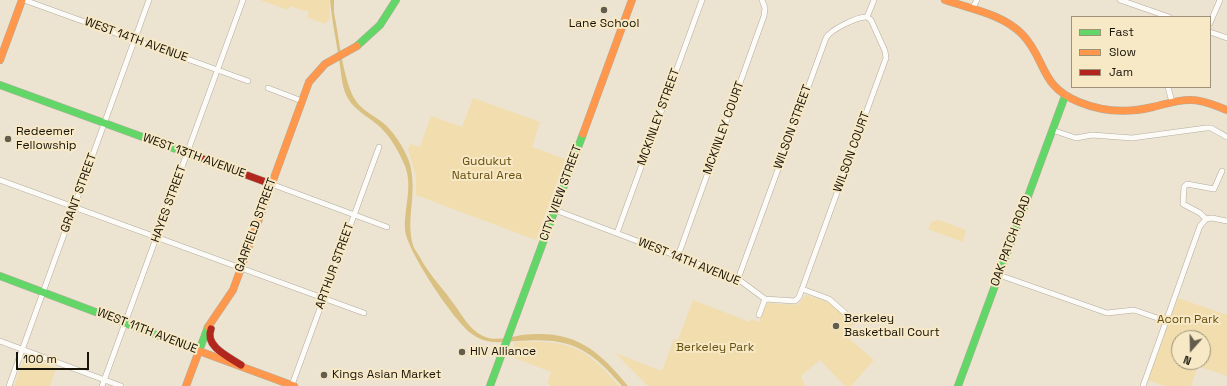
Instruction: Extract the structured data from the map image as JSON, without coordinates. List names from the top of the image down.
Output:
{
  "streets": {
    "main road": [
      "WEST 13TH AVENUE",
      "CITY VIEW STREET",
      "GARFIELD STREET",
      "OAK PATCH ROAD",
      "WEST 11TH AVENUE"
    ],
    "street": [
      "WEST 14TH AVENUE",
      "MCKINLEY STREET",
      "WILSON STREET",
      "MCKINLEY COURT",
      "WILSON COURT",
      "GRANT STREET",
      "HAYES STREET",
      "ARTHUR STREET"
    ]
  },
  "crossings": [
    ["WEST 14TH AVENUE", "MCKINLEY STREET"],
    ["WEST 14TH AVENUE", "WILSON STREET"],
    ["WEST 14TH AVENUE", "MCKINLEY COURT"],
    ["WEST 14TH AVENUE", "GRANT STREET"],
    ["WEST 14TH AVENUE", "CITY VIEW STREET"],
    ["WEST 14TH AVENUE", "HAYES STREET"],
    ["WILSON STREET", "WILSON COURT"],
    ["WEST 13TH AVENUE", "GRANT STREET"],
    ["WEST 13TH AVENUE", "HAYES STREET"],
    ["WEST 13TH AVENUE", "GARFIELD STREET"],
    ["WEST 13TH AVENUE", "ARTHUR STREET"],
    ["GRANT STREET", "WEST 11TH AVENUE"],
    ["HAYES STREET", "WEST 11TH AVENUE"],
    ["GARFIELD STREET", "WEST 11TH AVENUE"],
    ["ARTHUR STREET", "WEST 11TH AVENUE"]
  ],
  "parks": ["Gudukut Natural Area", "Acorn Park", "Berkeley Park"],
  "places": [
    "Lane School",
    "Redeemer Fellowship",
    "Berkeley Basketball Court",
    "HIV Alliance",
    "Kings Asian Market"
  ],
  "legend": ["Fast", "Slow", "Jam"],
  "scale_bar": "100 m",
  "north": "bottom"
}
